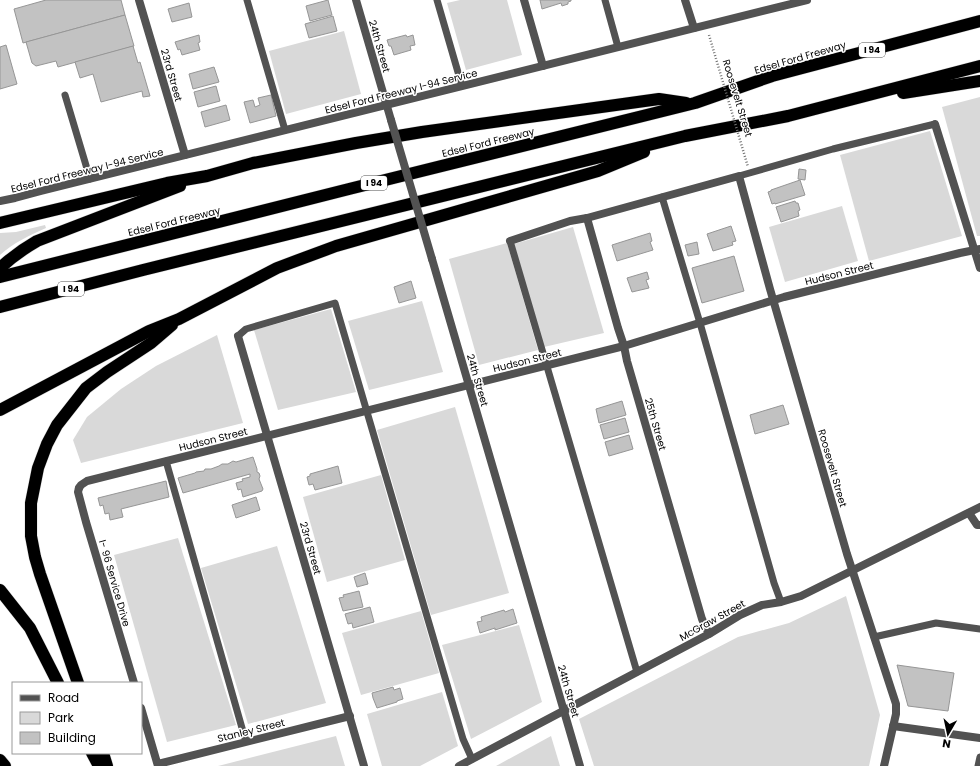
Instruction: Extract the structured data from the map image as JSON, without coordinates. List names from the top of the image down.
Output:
{
  "streets": {
    "highway": ["I 94", "Edsel Ford Freeway"],
    "street": [
      "24th Street",
      "23rd Street",
      "Edsel Ford Freeway I-94 Service",
      "Roosevelt Street",
      "Hudson Street",
      "25th Street",
      "I- 96 Service Drive",
      "McGraw Street",
      "Stanley Street"
    ]
  },
  "crossings": [
    ["24th Street", "Edsel Ford Freeway I-94 Service"],
    ["24th Street", "Hudson Street"],
    ["24th Street", "McGraw Street"],
    ["23rd Street", "Edsel Ford Freeway I-94 Service"],
    ["23rd Street", "Hudson Street"],
    ["23rd Street", "Stanley Street"],
    ["Roosevelt Street", "Hudson Street"],
    ["Roosevelt Street", "McGraw Street"],
    ["Hudson Street", "25th Street"],
    ["Hudson Street", "I- 96 Service Drive"],
    ["25th Street", "McGraw Street"]
  ],
  "legend": ["Road", "Park", "Building"],
  "north": "bottom"
}
